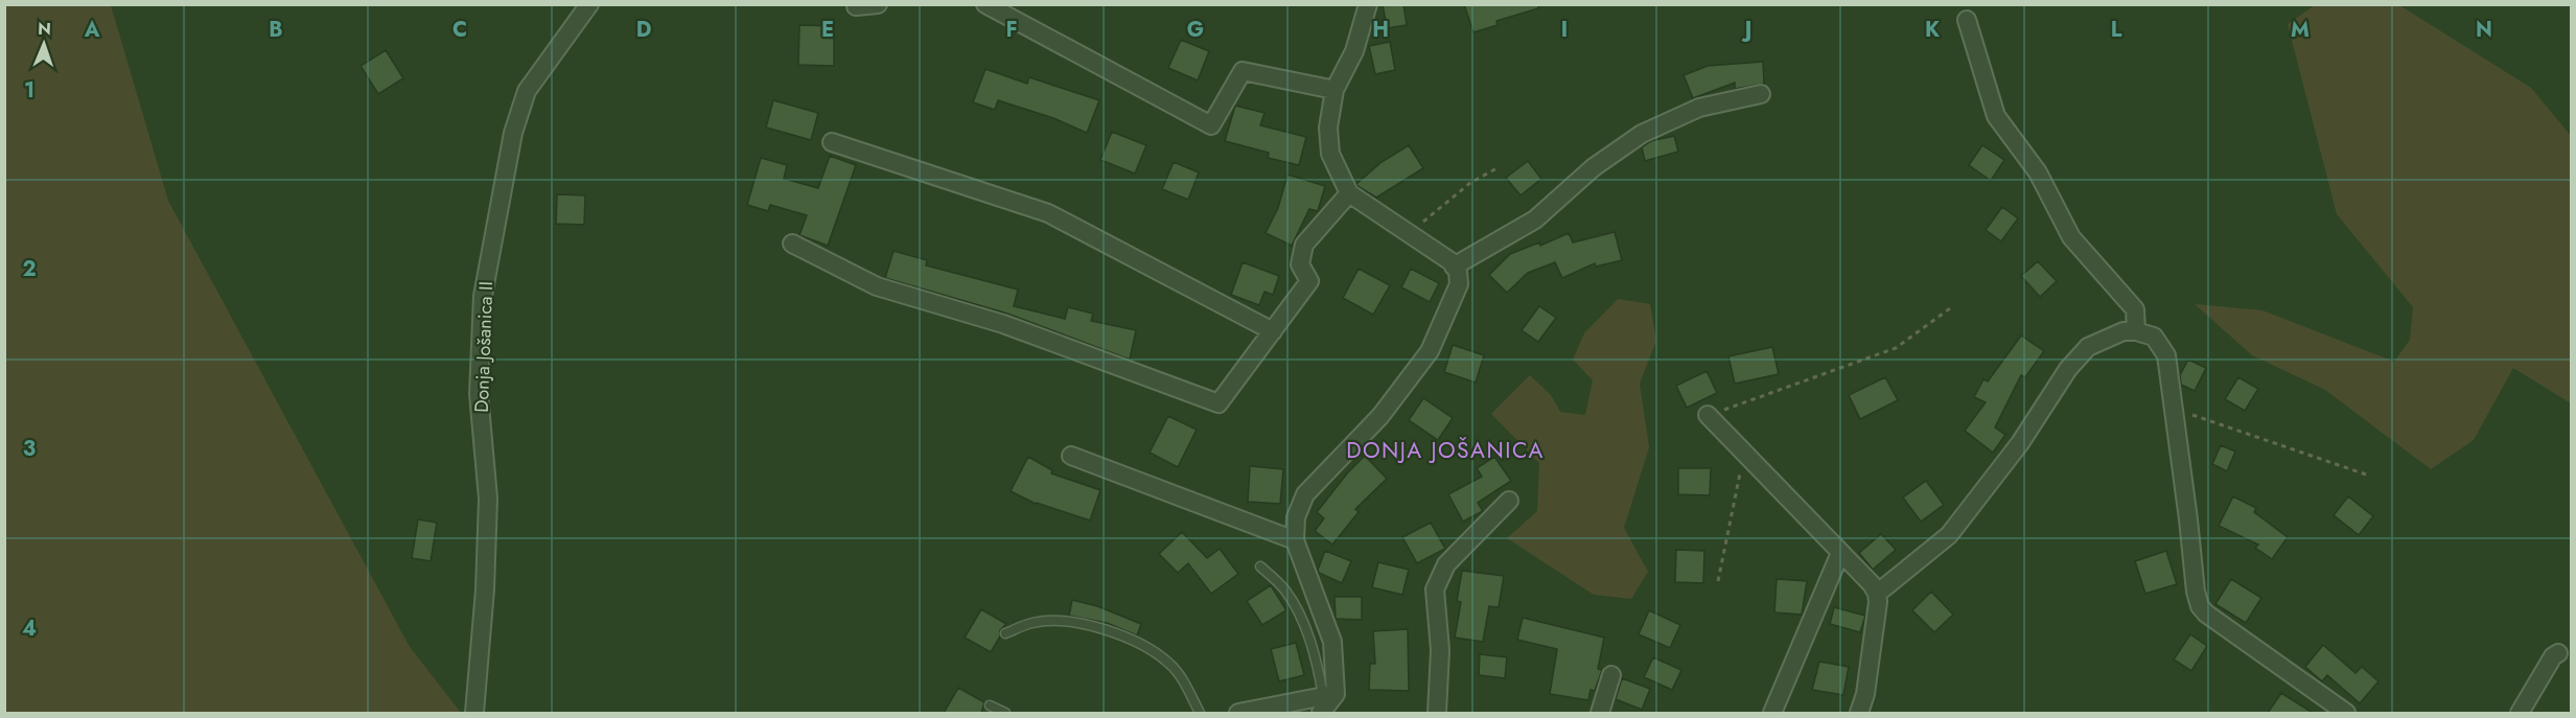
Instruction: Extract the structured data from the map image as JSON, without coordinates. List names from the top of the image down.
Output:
{
  "streets": {
    "street": ["Donja Jošanica II"]
  },
  "districts": ["DONJA JOŠANICA"],
  "north": "top",
  "grid": {
    "columns": [
      "A",
      "B",
      "C",
      "D",
      "E",
      "F",
      "G",
      "H",
      "I",
      "J",
      "K",
      "L",
      "M",
      "N"
    ],
    "rows": [
      "1",
      "2",
      "3",
      "4"
    ]
  }
}
